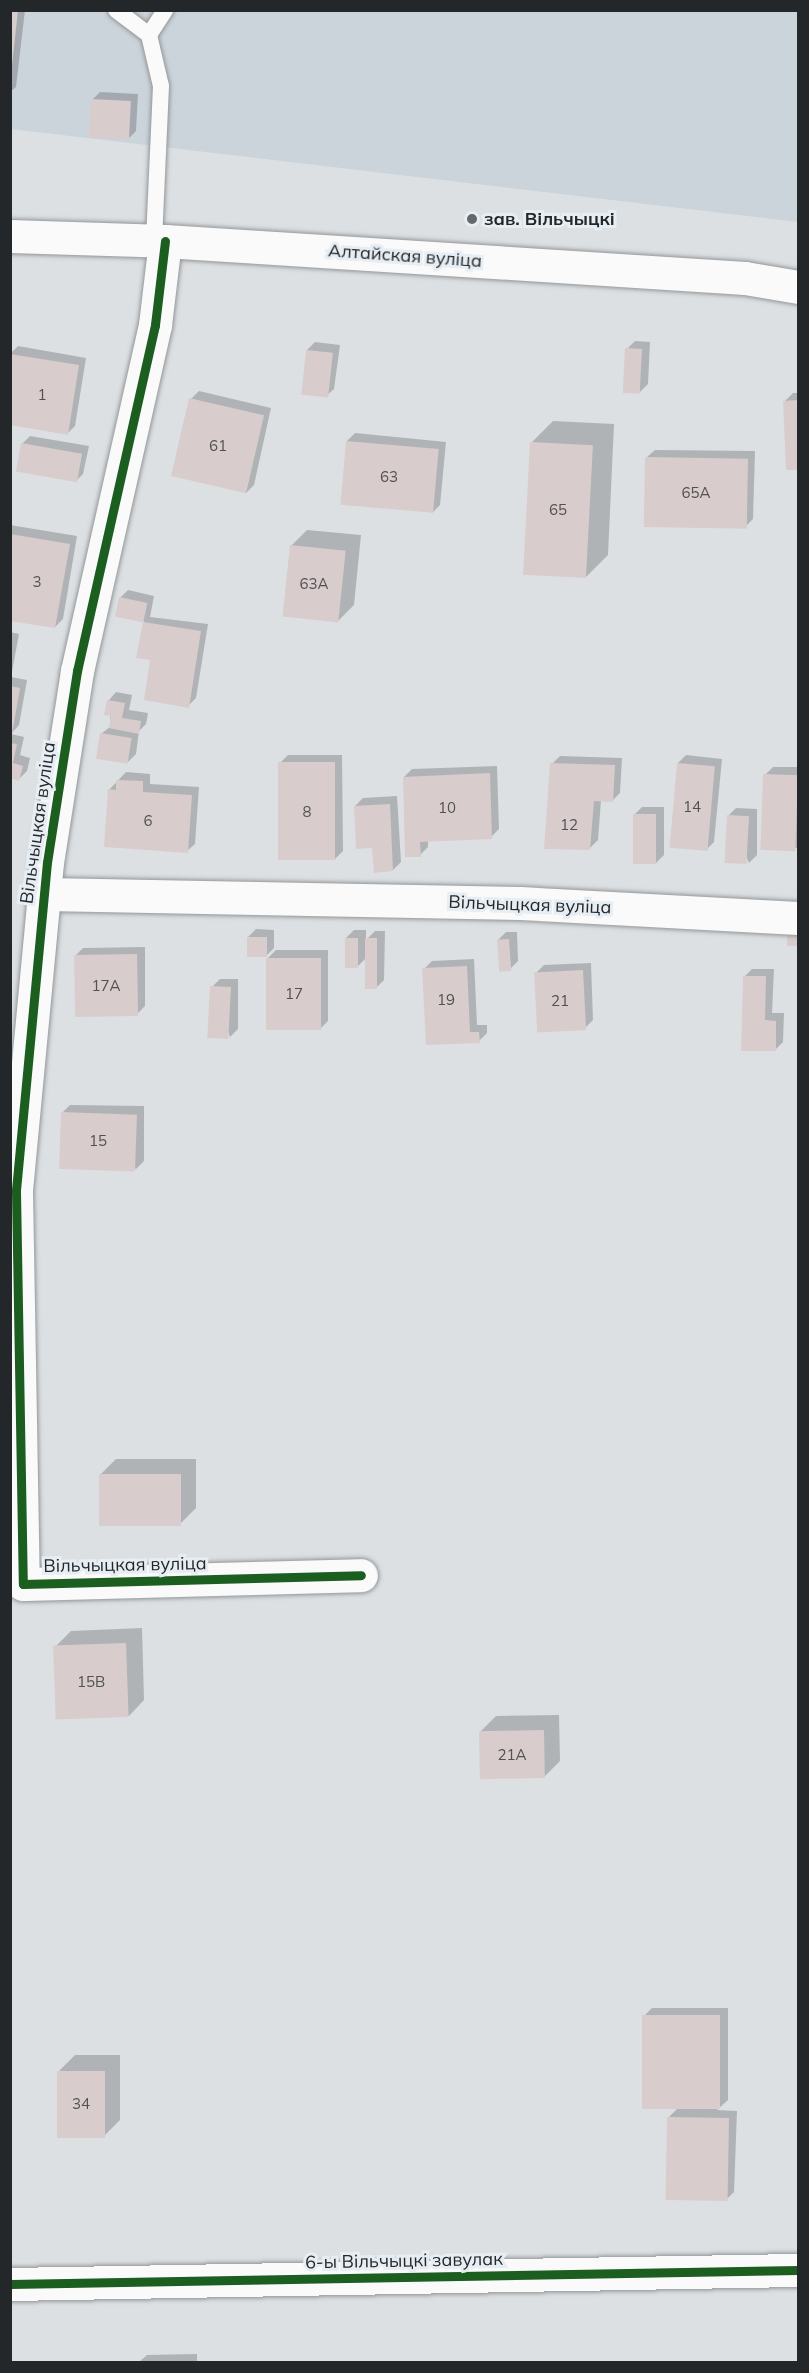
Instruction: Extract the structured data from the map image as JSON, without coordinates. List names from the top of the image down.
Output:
{
  "streets": {
    "street": ["Алтайская вуліца", "Вільчыцкая вуліца", "6-ы Вільчыцкі завулак"]
  },
  "crossings": [
    ["Алтайская вуліца", "Вільчыцкая вуліца"]
  ],
  "places": ["зав. Вільчыцкі"],
  "house_numbers": [
    "1",
    "61",
    "63",
    "65А",
    "65",
    "3",
    "63А",
    "14",
    "10",
    "8",
    "6",
    "12",
    "17А",
    "17",
    "19",
    "21",
    "15",
    "15В",
    "21А",
    "34"
  ]
}
